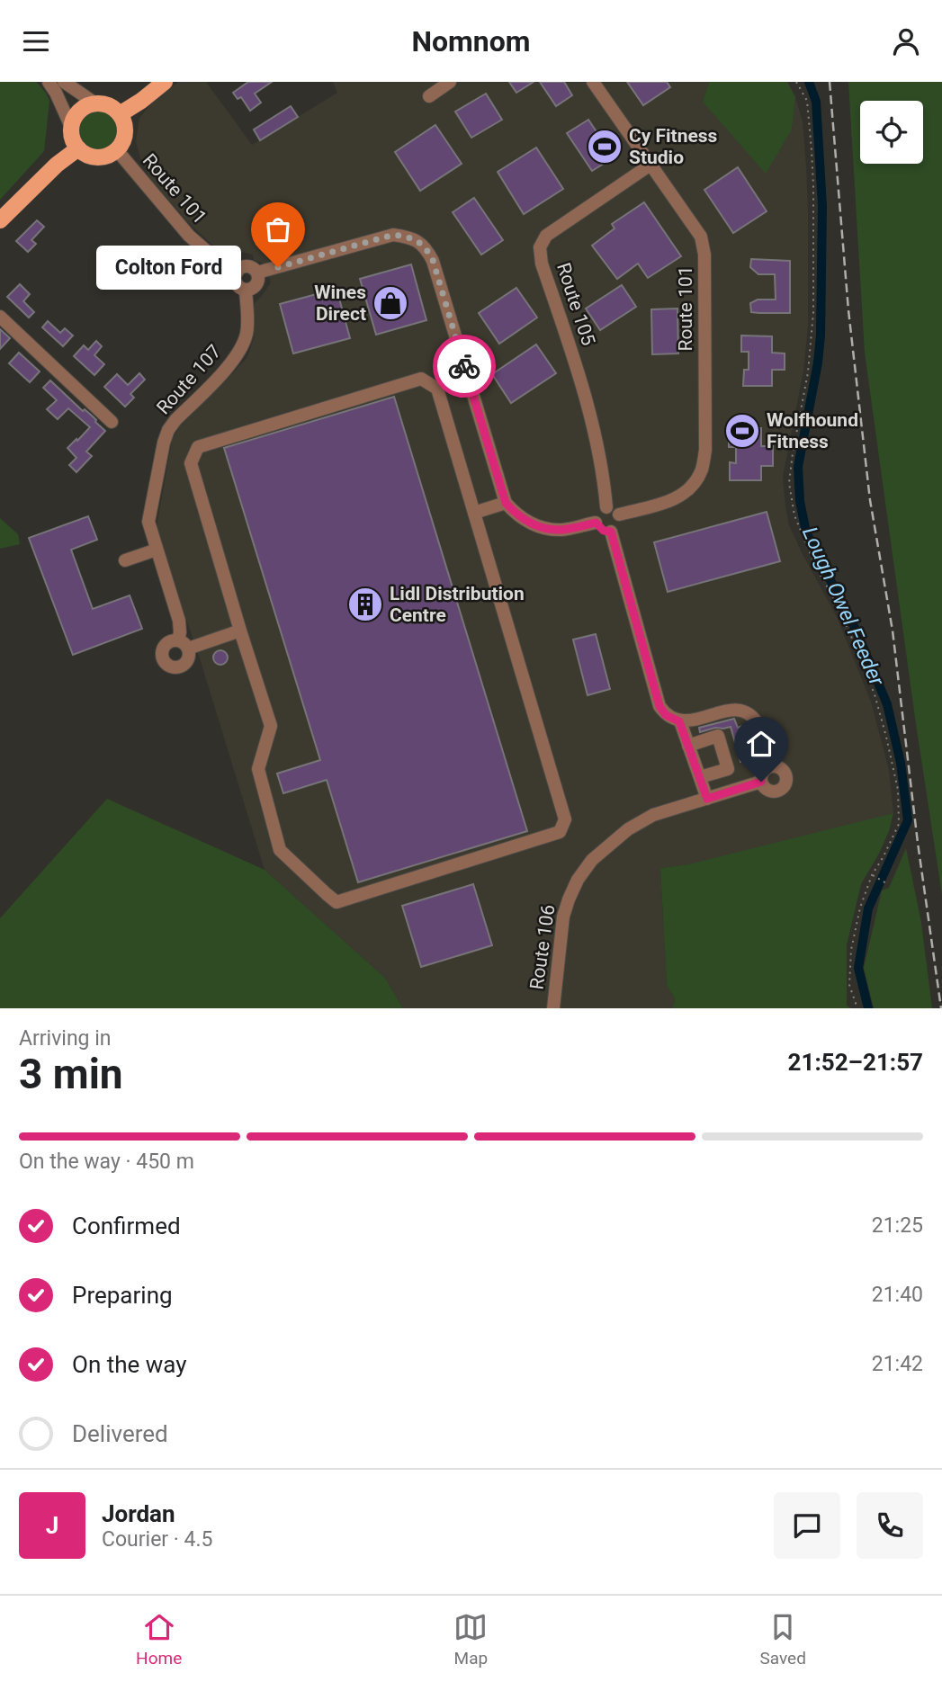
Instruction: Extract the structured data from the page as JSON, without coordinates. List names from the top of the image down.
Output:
{
  "streets": {
    "street": [
      "Route 101",
      "Route 105",
      "Route 107",
      "Route 106"
    ]
  },
  "crossings": [
    ["Route 101", "Route 105"],
    ["Route 101", "Route 107"]
  ],
  "water": ["Lough Owel Feeder"],
  "places": {
    "sports": ["Cy Fitness Studio", "Wolfhound Fitness"],
    "other": ["Colton Ford"],
    "shop": ["Wines Direct"],
    "building": ["Lidl Distribution Centre"]
  },
  "page": {
    "header": "Nomnom",
    "bubble": "Colton Ford",
    "heading": ["3 min", "Arriving in", "21:52–21:57"],
    "panel": ["Jordan", "Courier · 4.5"],
    "bar": "On the way · 450 m",
    "list": [
      ["Confirmed", "21:25"],
      ["Preparing", "21:40"],
      ["On the way", "21:42"],
      "Delivered"
    ],
    "round": "J",
    "tabs": ["Home", "Map", "Saved"]
  }
}
